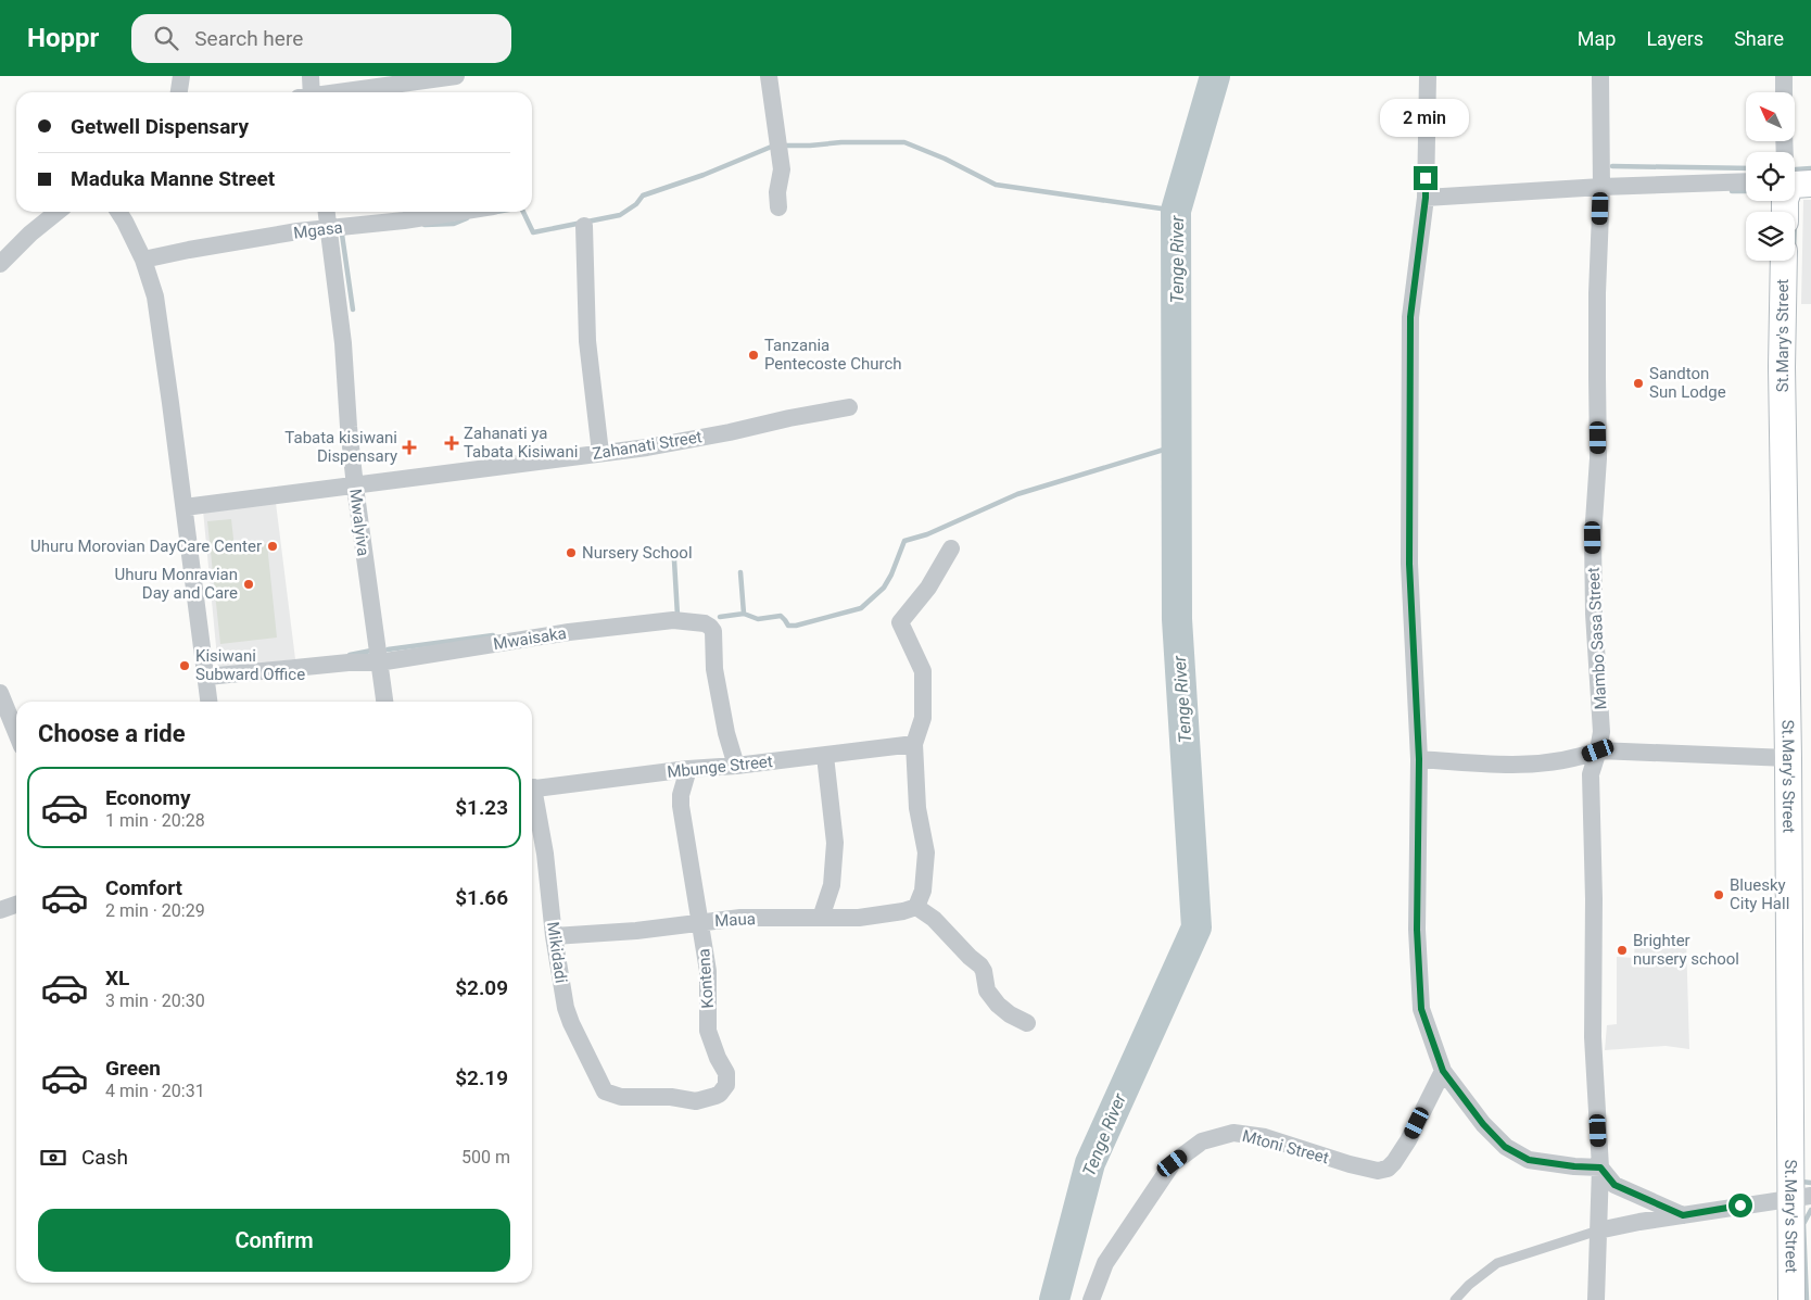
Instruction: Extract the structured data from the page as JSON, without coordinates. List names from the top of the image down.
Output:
{
  "streets": {
    "street": [
      "Mgasa",
      "St.Mary's Street",
      "Zahanati Street",
      "Mwalyiva",
      "Mwaisaka",
      "Mambo Sasa Street",
      "Mbunge Street",
      "Maua",
      "Mikidadi",
      "Kontena",
      "Mtoni Street"
    ]
  },
  "crossings": [
    ["Mgasa", "Mwalyiva"],
    ["Zahanati Street", "Mwalyiva"],
    ["Mwalyiva", "Mwaisaka"],
    ["Mwaisaka", "Mbunge Street"],
    ["Mbunge Street", "Kontena"],
    ["Maua", "Mikidadi"],
    ["Maua", "Kontena"],
    ["Mikidadi", "Kontena"]
  ],
  "water": ["Tenge River"],
  "places": {
    "other": [
      "Tanzania Pentecoste Church",
      "Sandton Sun Lodge",
      "Uhuru Morovian DayCare Center",
      "Nursery School",
      "Uhuru Monravian Day and Care",
      "Kisiwani Subward Office",
      "Bluesky City Hall",
      "Brighter nursery school"
    ],
    "health": ["Zahanati ya Tabata Kisiwani", "Tabata kisiwani Dispensary"]
  },
  "north": "top left",
  "page": {
    "header": "Hoppr",
    "search": "Search here",
    "nav": ["Map", "Layers", "Share"],
    "banner": ["Getwell Dispensary", "Maduka Manne Street"],
    "bubble": "2 min",
    "heading": "Choose a ride",
    "list": [
      {
        "name": "Economy",
        "note": "1 min · 20:28",
        "value": "$1.23"
      },
      {
        "name": "Comfort",
        "note": "2 min · 20:29",
        "value": "$1.66"
      },
      {
        "name": "XL",
        "note": "3 min · 20:30",
        "value": "$2.09"
      },
      {
        "name": "Green",
        "note": "4 min · 20:31",
        "value": "$2.19"
      }
    ],
    "pay": ["Cash", "500 m"],
    "buttons": "Confirm"
  }
}
